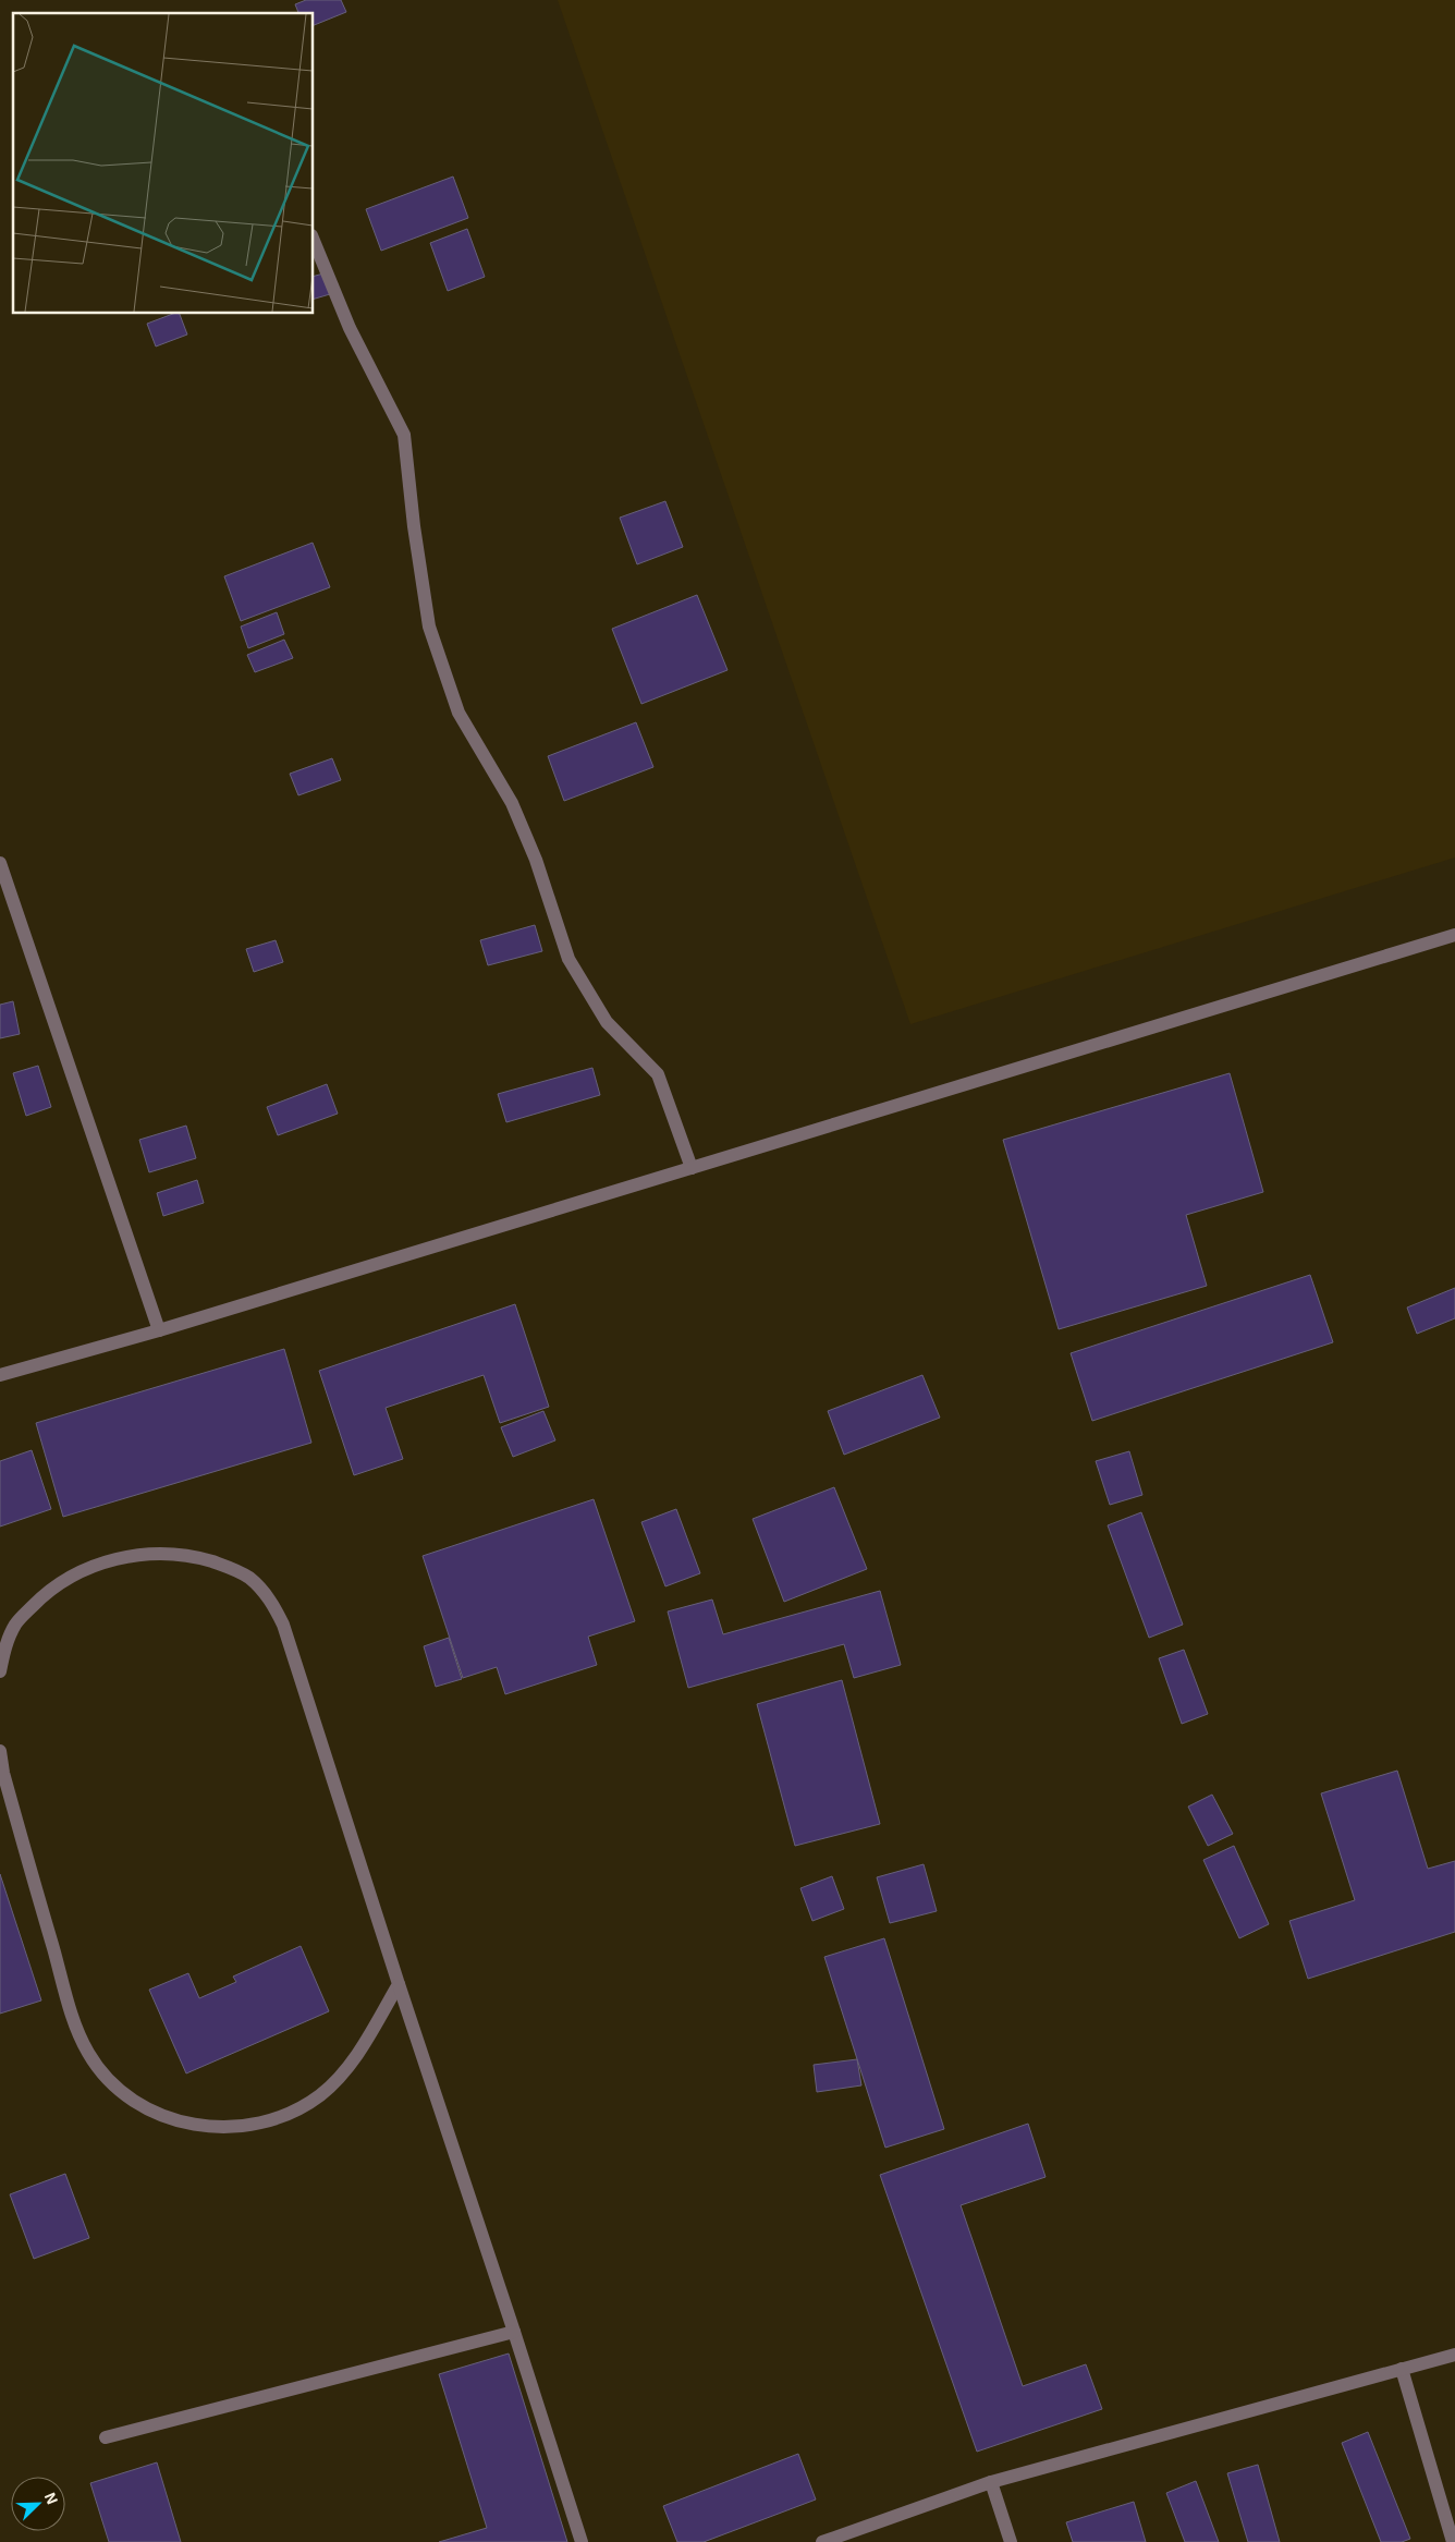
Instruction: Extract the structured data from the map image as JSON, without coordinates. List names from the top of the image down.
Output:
{
  "north": "top right"
}
